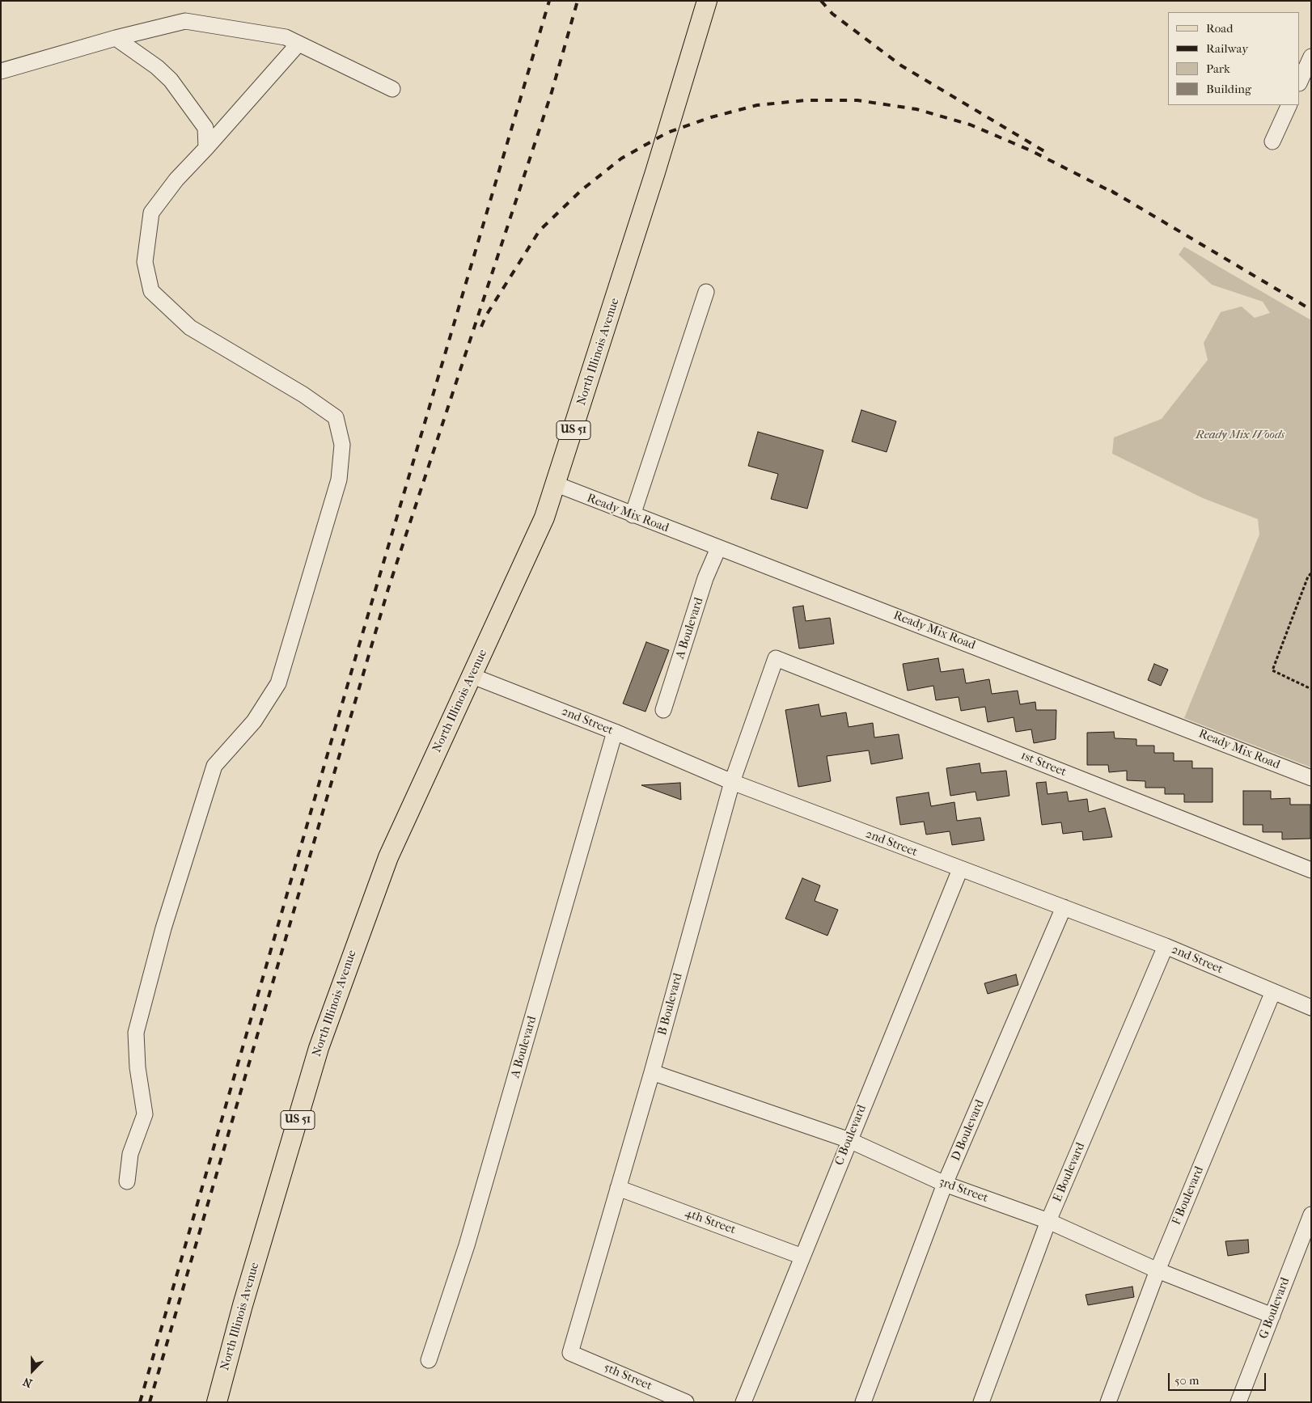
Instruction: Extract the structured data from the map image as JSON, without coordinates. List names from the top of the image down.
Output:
{
  "streets": {
    "main road": ["North Illinois Avenue", "US 51"],
    "street": [
      "Ready Mix Road",
      "A Boulevard",
      "2nd Street",
      "1st Street",
      "B Boulevard",
      "D Boulevard",
      "C Boulevard",
      "E Boulevard",
      "3rd Street",
      "F Boulevard",
      "4th Street",
      "G Boulevard",
      "5th Street"
    ]
  },
  "crossings": [
    ["North Illinois Avenue", "Ready Mix Road"],
    ["North Illinois Avenue", "2nd Street"],
    ["Ready Mix Road", "A Boulevard"],
    ["A Boulevard", "2nd Street"],
    ["2nd Street", "B Boulevard"],
    ["2nd Street", "D Boulevard"],
    ["2nd Street", "C Boulevard"],
    ["2nd Street", "E Boulevard"],
    ["2nd Street", "F Boulevard"],
    ["1st Street", "B Boulevard"],
    ["B Boulevard", "3rd Street"],
    ["B Boulevard", "4th Street"],
    ["B Boulevard", "5th Street"],
    ["D Boulevard", "3rd Street"],
    ["C Boulevard", "3rd Street"],
    ["C Boulevard", "4th Street"],
    ["E Boulevard", "3rd Street"],
    ["3rd Street", "F Boulevard"],
    ["3rd Street", "G Boulevard"]
  ],
  "parks": ["Ready Mix Woods"],
  "legend": [
    "Road",
    "Railway",
    "Park",
    "Building"
  ],
  "scale_bar": "50 m",
  "north": "bottom"
}
